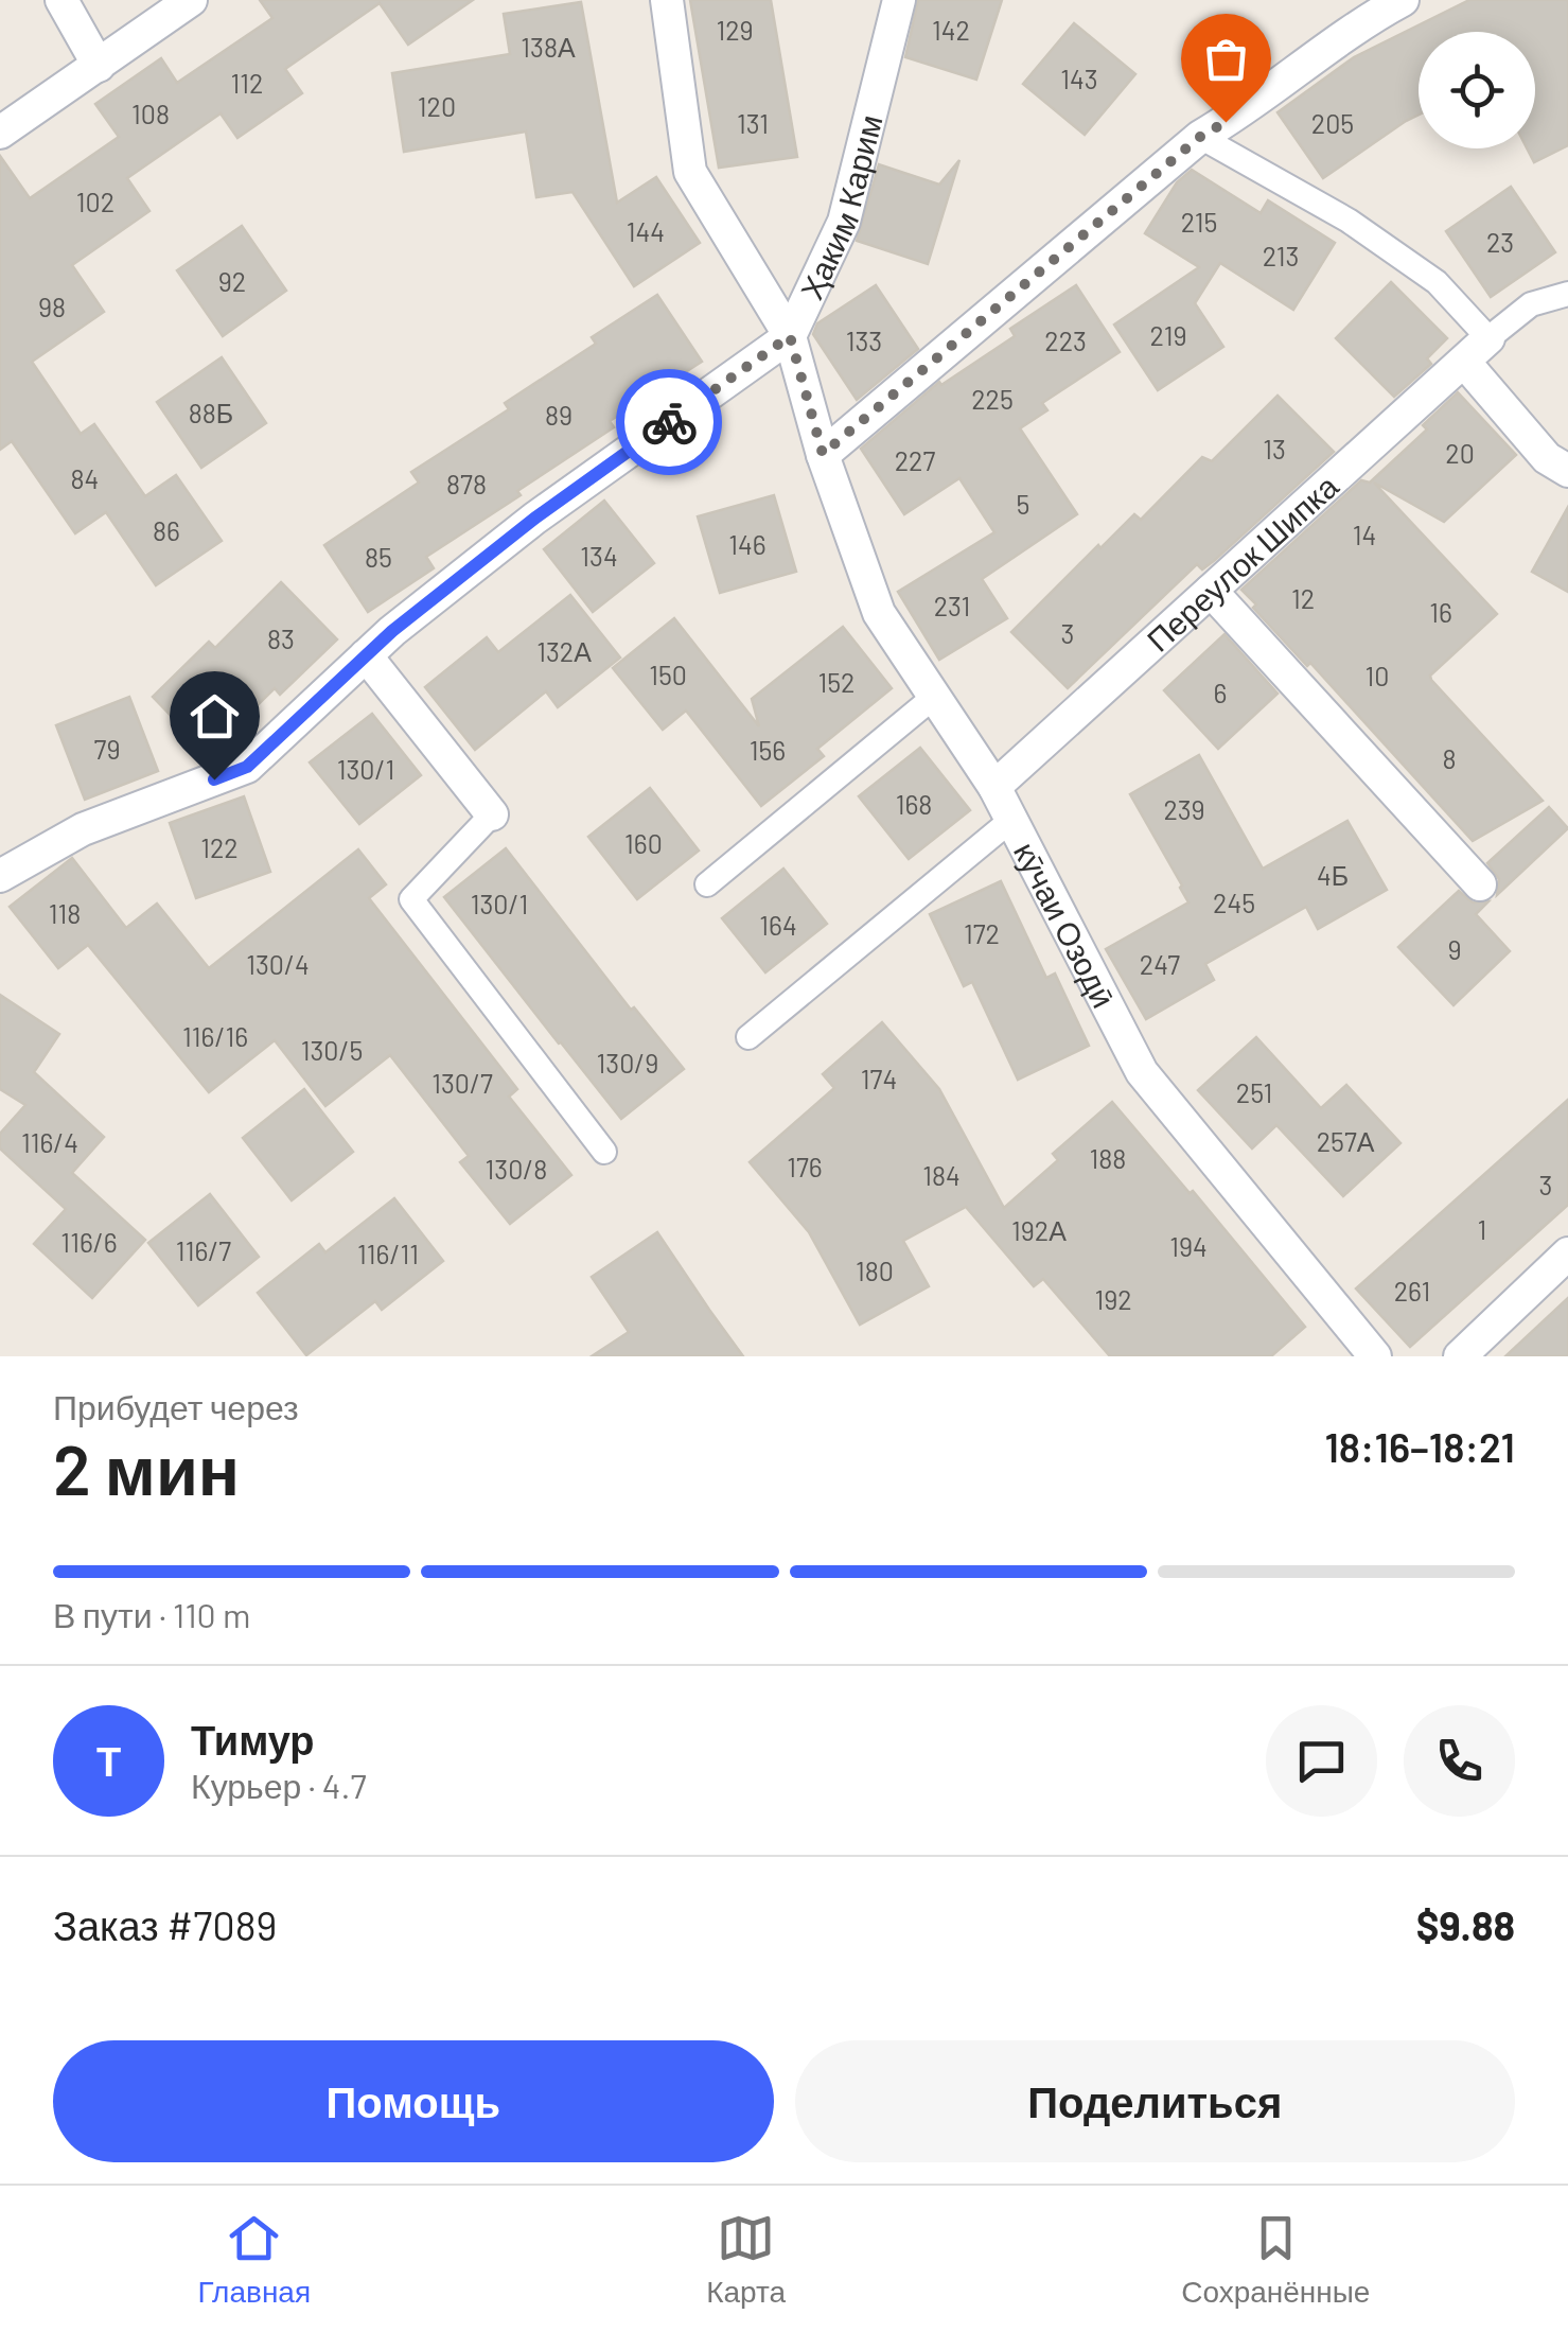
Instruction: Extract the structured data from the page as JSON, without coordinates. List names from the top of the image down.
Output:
{
  "streets": {
    "street": ["Ҳаким Карим", "Переулок Шипка", "кӯчаи Озодӣ"]
  },
  "crossings": [
    ["Ҳаким Карим", "кӯчаи Озодӣ"],
    ["Переулок Шипка", "кӯчаи Озодӣ"]
  ],
  "house_numbers": [
    "129",
    "142",
    "138А",
    "143",
    "112",
    "120",
    "108",
    "131",
    "205",
    "102",
    "215",
    "144",
    "23",
    "213",
    "92",
    "98",
    "219",
    "133",
    "223",
    "225",
    "88Б",
    "89",
    "13",
    "20",
    "227",
    "84",
    "878",
    "5",
    "86",
    "14",
    "146",
    "134",
    "85",
    "12",
    "231",
    "16",
    "3",
    "83",
    "132А",
    "150",
    "10",
    "152",
    "6",
    "79",
    "156",
    "8",
    "130/1",
    "168",
    "239",
    "160",
    "122",
    "4Б",
    "245",
    "130/1",
    "118",
    "164",
    "172",
    "9",
    "130/4",
    "247",
    "116/16",
    "130/5",
    "130/9",
    "174",
    "130/7",
    "251",
    "257А",
    "116/4",
    "188",
    "176",
    "130/8",
    "184",
    "3",
    "1",
    "192А",
    "116/6",
    "194",
    "116/7",
    "116/11",
    "180",
    "261",
    "192"
  ],
  "page": {
    "heading": ["2 мин", "Прибудет через", "18:16–18:21"],
    "panel": [
      "Тимур",
      "Курьер · 4.7",
      "Заказ #7089",
      "$9.88"
    ],
    "bar": "В пути · 110 m",
    "round": "Т",
    "buttons": ["Помощь", "Поделиться"],
    "tabs": ["Главная", "Карта", "Сохранённые"]
  }
}
